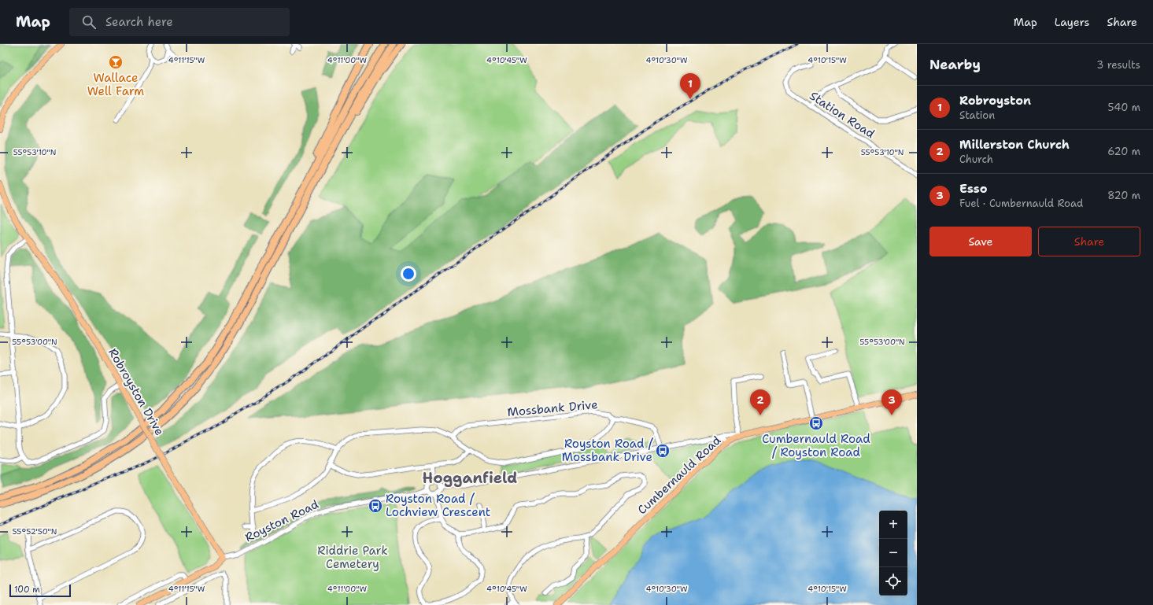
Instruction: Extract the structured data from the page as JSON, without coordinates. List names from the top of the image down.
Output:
{
  "streets": {
    "main road": ["Robroyston Drive", "Cumbernauld Road", "Royston Road"],
    "street": ["Station Road", "Mossbank Drive"]
  },
  "crossings": [
    ["Robroyston Drive", "Royston Road"]
  ],
  "districts": ["Hogganfield"],
  "parks": ["Riddrie Park Cemetery"],
  "places": {
    "bar": ["Wallace Well Farm"],
    "bus stop": ["Cumbernauld Road / Royston Road", "Royston Road / Mossbank Drive", "Royston Road / Lochview Crescent"]
  },
  "scale_bar": "100 m",
  "page": {
    "header": "Map",
    "search": "Search here",
    "nav": ["Map", "Layers", "Share"],
    "heading": ["Nearby", "3 results"],
    "pins": ["1", "2", "3"],
    "list": [
      {
        "mark": "1",
        "name": "Robroyston",
        "note": "Station",
        "value": "540 m"
      },
      {
        "mark": "2",
        "name": "Millerston Church",
        "note": "Church",
        "value": "620 m"
      },
      {
        "mark": "3",
        "name": "Esso",
        "note": "Fuel · Cumbernauld Road",
        "value": "820 m"
      }
    ],
    "buttons": ["Save", "Share"],
    "map_buttons": ["+", "−"],
    "scale": "100 m"
  },
  "coordinates": [
    "4°11'15\"W",
    "4°11'00\"W",
    "4°10'45\"W",
    "4°10'30\"W",
    "4°10'15\"W",
    "55°53'10\"N",
    "55°53'00\"N",
    "55°52'50\"N"
  ]
}
